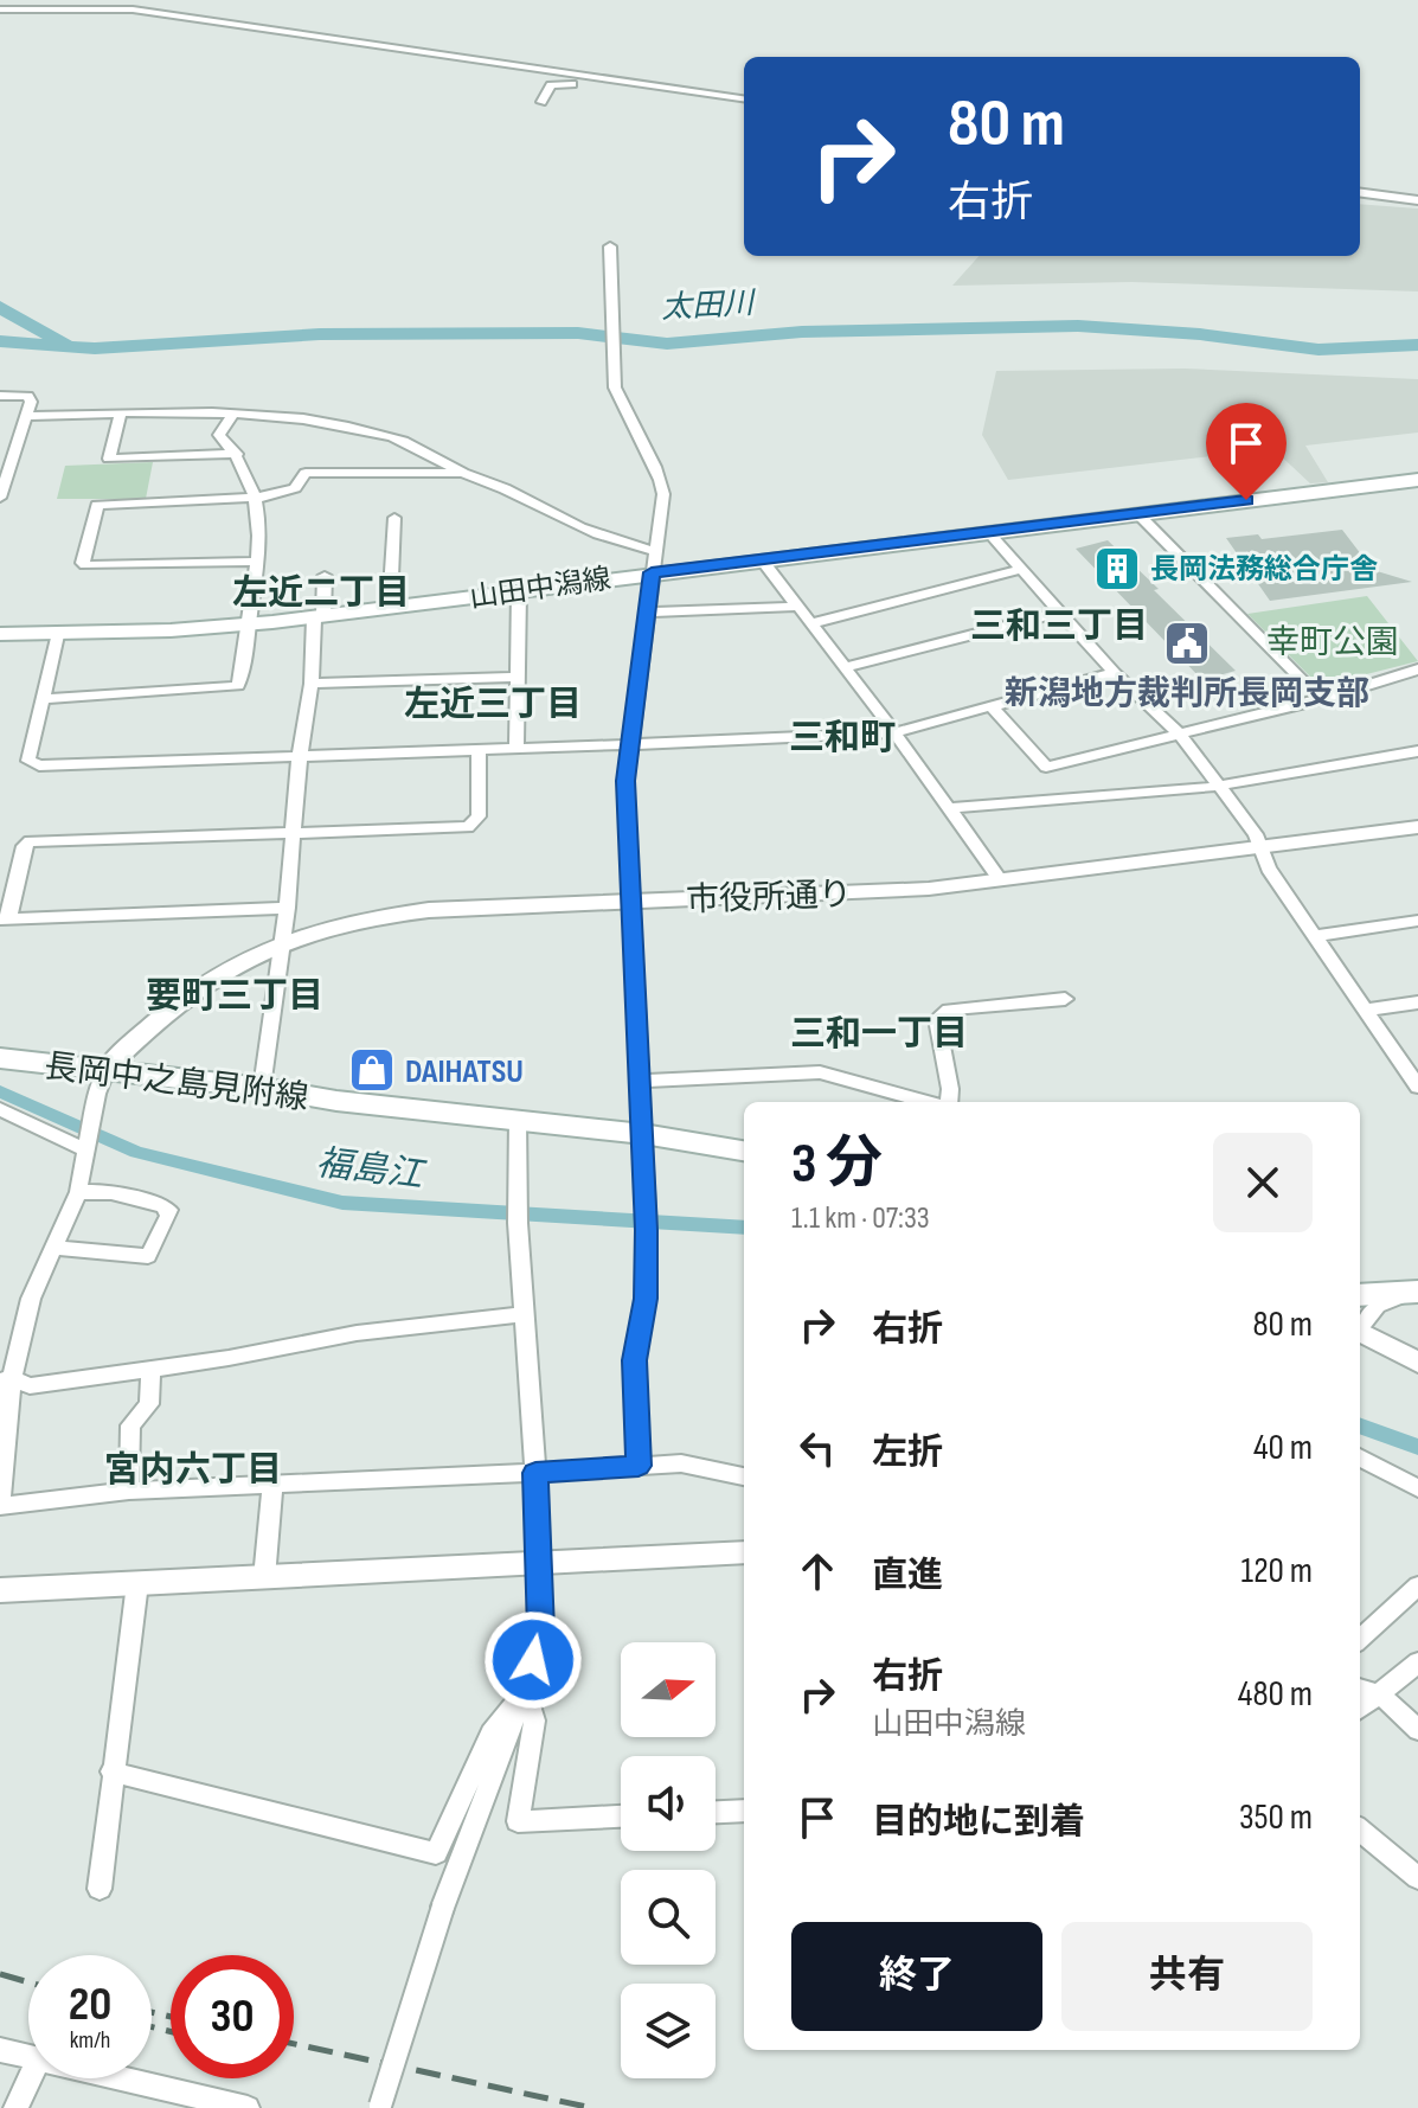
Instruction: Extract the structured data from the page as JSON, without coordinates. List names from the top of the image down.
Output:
{
  "streets": {
    "main road": ["山田中潟線", "長岡中之島見附線"],
    "street": ["市役所通り"]
  },
  "crossings": [
    ["市役所通り", "長岡中之島見附線"]
  ],
  "districts": [
    "左近二丁目",
    "三和三丁目",
    "左近三丁目",
    "三和町",
    "要町三丁目",
    "三和一丁目",
    "宮内六丁目"
  ],
  "water": ["太田川", "福島江"],
  "parks": ["幸町公園"],
  "places": {
    "building": ["長岡法務総合庁舎"],
    "public building": ["新潟地方裁判所長岡支部"],
    "shop": ["DAIHATSU"]
  },
  "north": "right",
  "page": {
    "turn": ["80 m", "右折"],
    "heading": ["3 分", "1.1 km · 07:33"],
    "list": [
      {
        "name": "右折",
        "value": "80 m"
      },
      {
        "name": "左折",
        "value": "40 m"
      },
      {
        "name": "直進",
        "value": "120 m"
      },
      {
        "name": "右折",
        "note": "山田中潟線",
        "value": "480 m"
      },
      {
        "name": "目的地に到着",
        "value": "350 m"
      }
    ],
    "buttons": ["終了", "共有"],
    "speed": "20 km/h",
    "limit": "30"
  }
}
